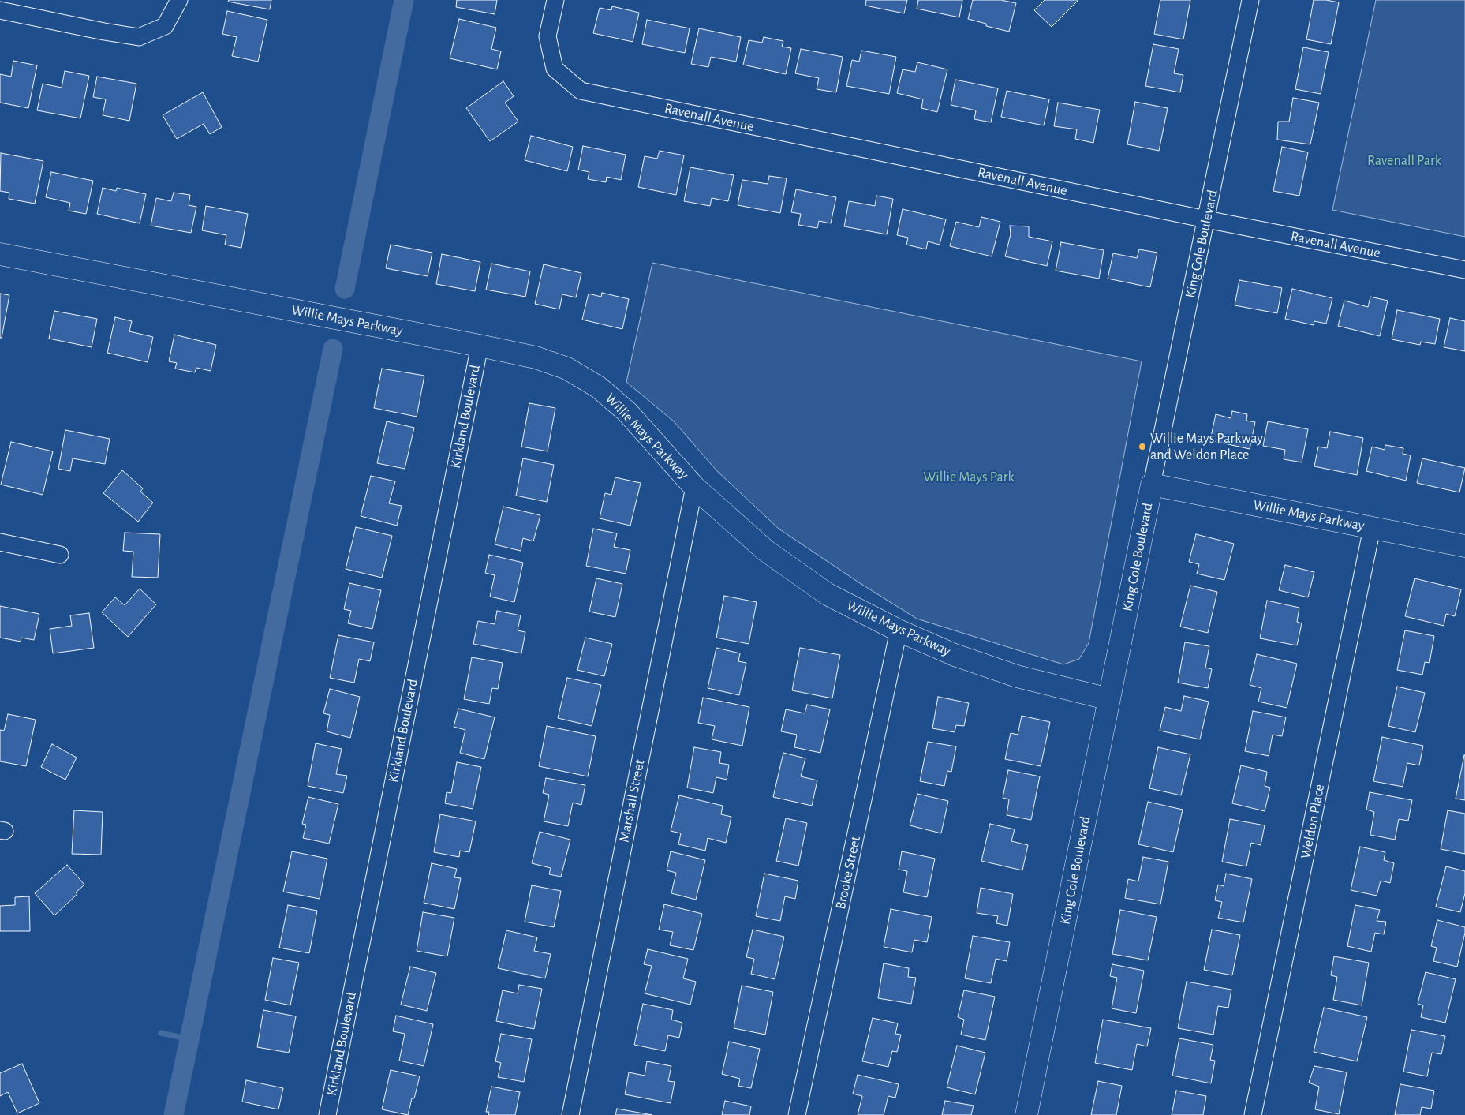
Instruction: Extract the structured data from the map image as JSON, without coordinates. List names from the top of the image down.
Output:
{
  "streets": {
    "street": [
      "Ravenall Avenue",
      "King Cole Boulevard",
      "Willie Mays Parkway",
      "Kirkland Boulevard",
      "Marshall Street",
      "Weldon Place",
      "Brooke Street"
    ]
  },
  "crossings": [
    ["Ravenall Avenue", "King Cole Boulevard"],
    ["King Cole Boulevard", "Willie Mays Parkway"],
    ["Willie Mays Parkway", "Kirkland Boulevard"],
    ["Willie Mays Parkway", "Marshall Street"],
    ["Willie Mays Parkway", "Weldon Place"],
    ["Willie Mays Parkway", "Brooke Street"]
  ],
  "parks": ["Ravenall Park", "Willie Mays Park"],
  "places": ["Willie Mays Parkway and Weldon Place"]
}
